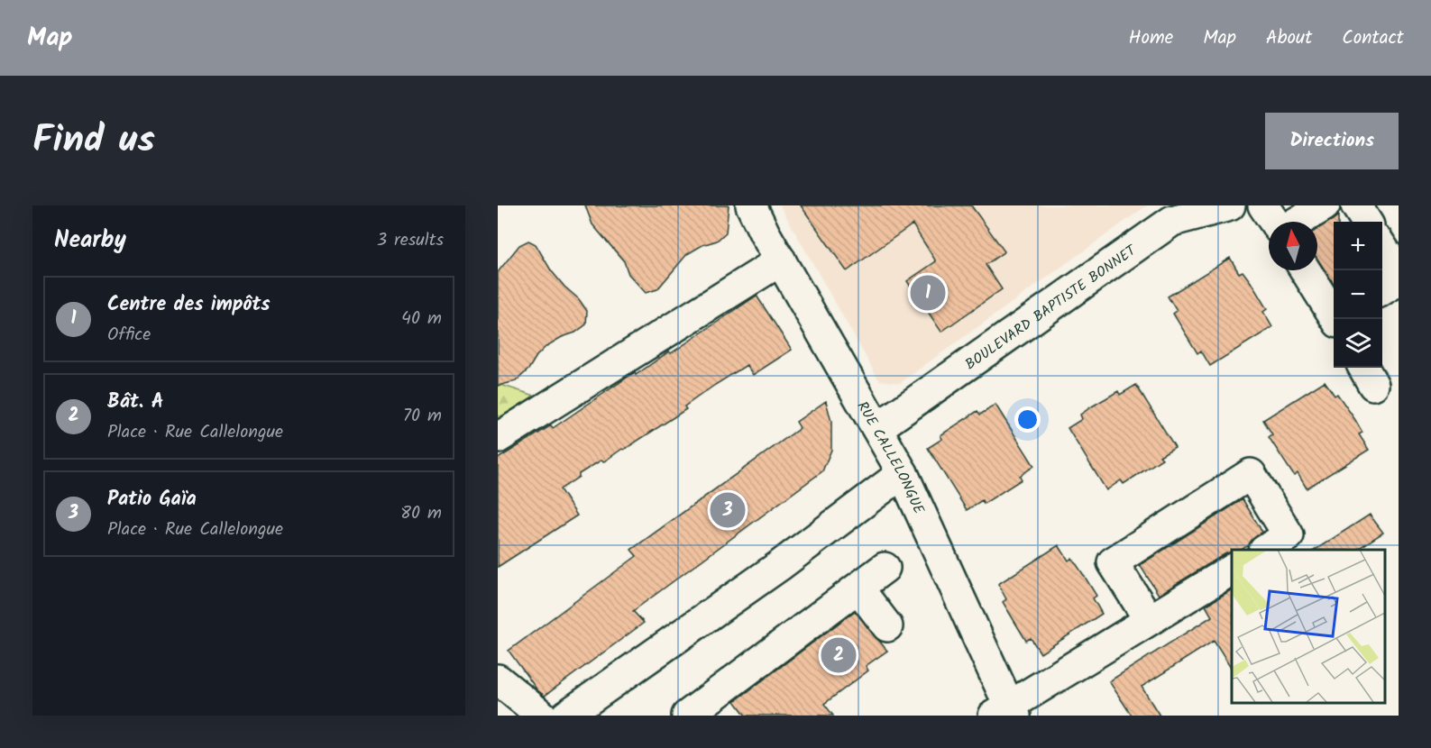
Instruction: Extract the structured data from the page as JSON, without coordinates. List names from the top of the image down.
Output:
{
  "streets": {
    "street": ["BOULEVARD BAPTISTE BONNET", "RUE CALLELONGUE"]
  },
  "crossings": [
    ["BOULEVARD BAPTISTE BONNET", "RUE CALLELONGUE"]
  ],
  "north": "top",
  "page": {
    "header": "Map",
    "nav": [
      "Home",
      "Map",
      "About",
      "Contact"
    ],
    "title": "Find us",
    "buttons": "Directions",
    "heading": ["Nearby", "3 results"],
    "map_buttons": ["+", "−"],
    "pins": ["1", "3", "2"],
    "list": [
      {
        "mark": "1",
        "name": "Centre des impôts",
        "note": "Office",
        "value": "40 m"
      },
      {
        "mark": "2",
        "name": "Bât. A",
        "note": "Place · Rue Callelongue",
        "value": "70 m"
      },
      {
        "mark": "3",
        "name": "Patio Gaïa",
        "note": "Place · Rue Callelongue",
        "value": "80 m"
      }
    ]
  }
}
